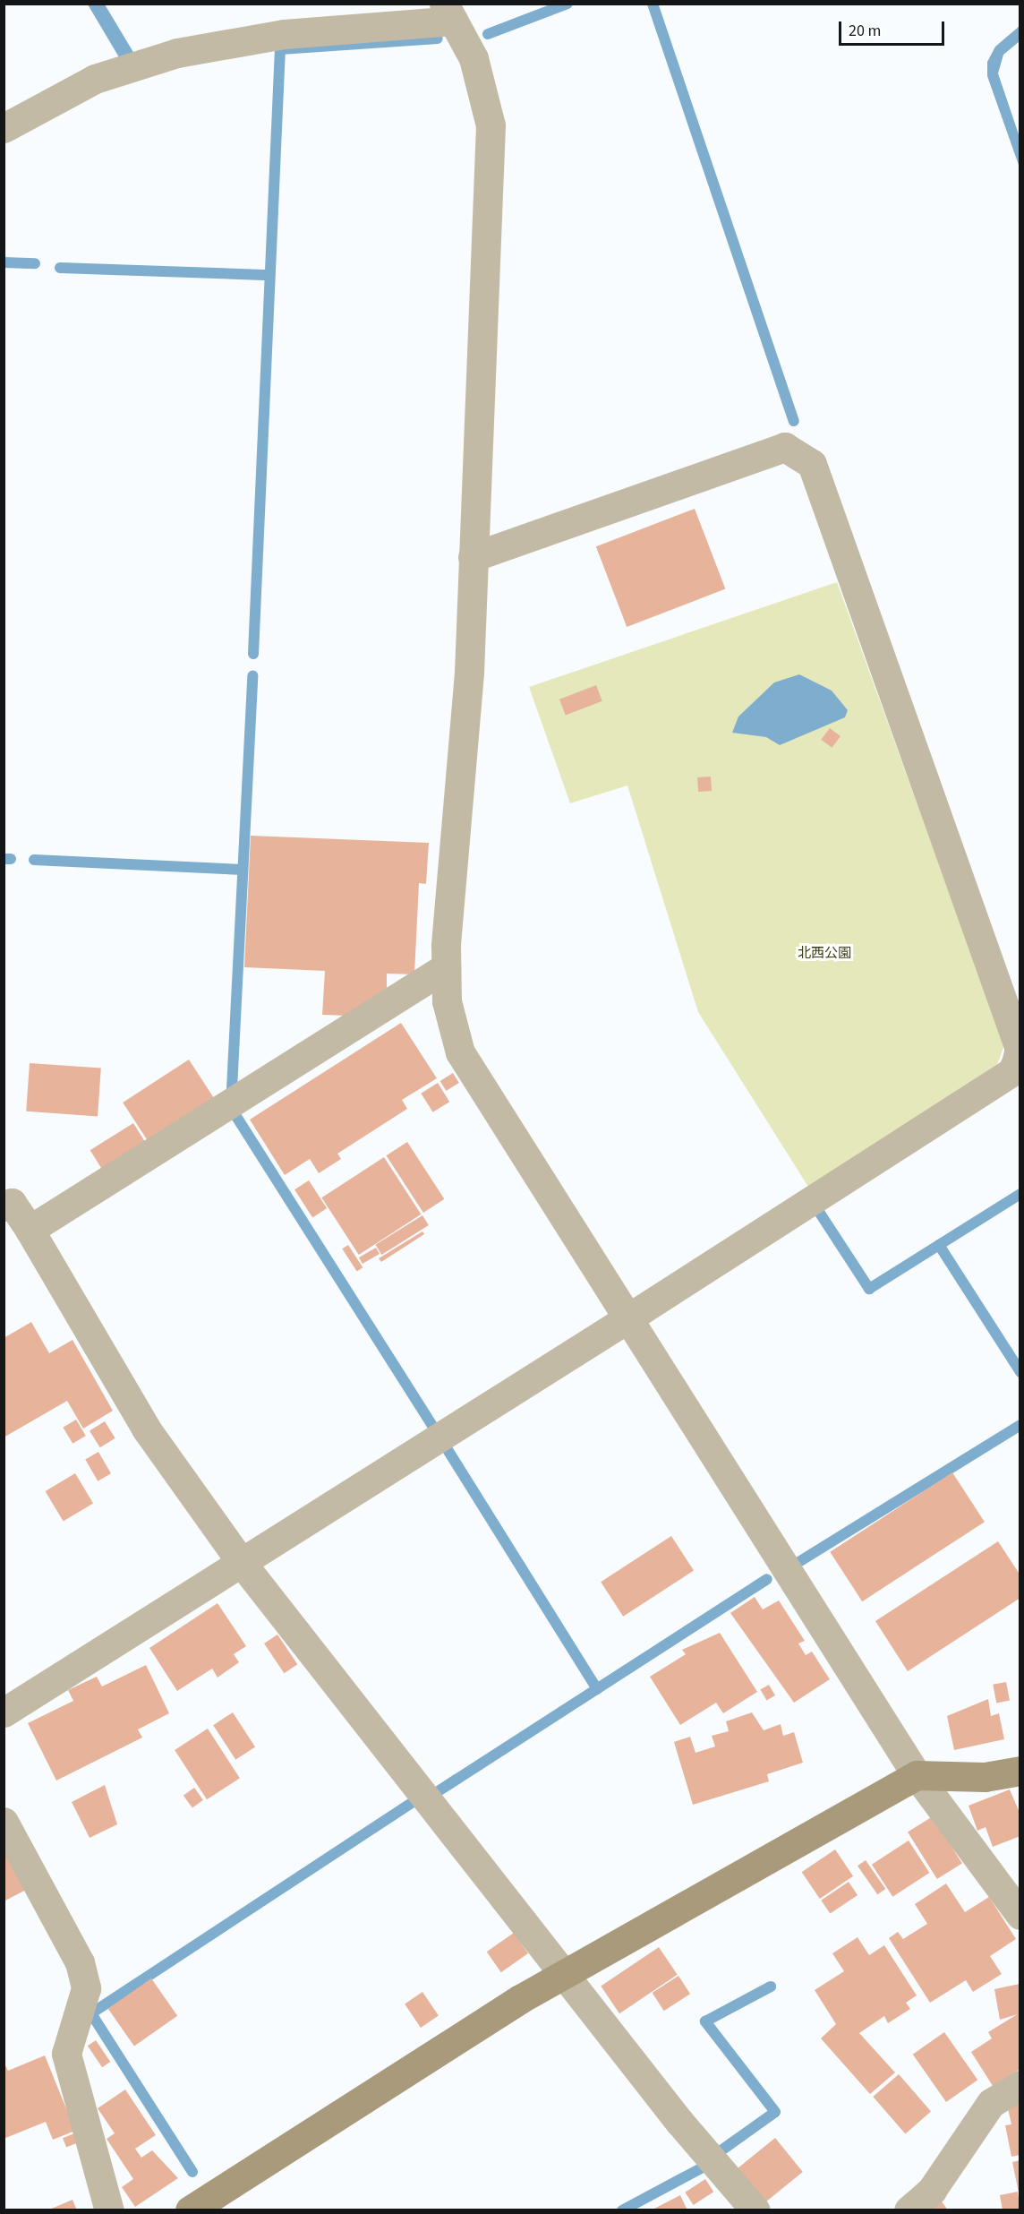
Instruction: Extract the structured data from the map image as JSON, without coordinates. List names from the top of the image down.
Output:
{
  "parks": ["北西公園"],
  "scale_bar": "20 m"
}
